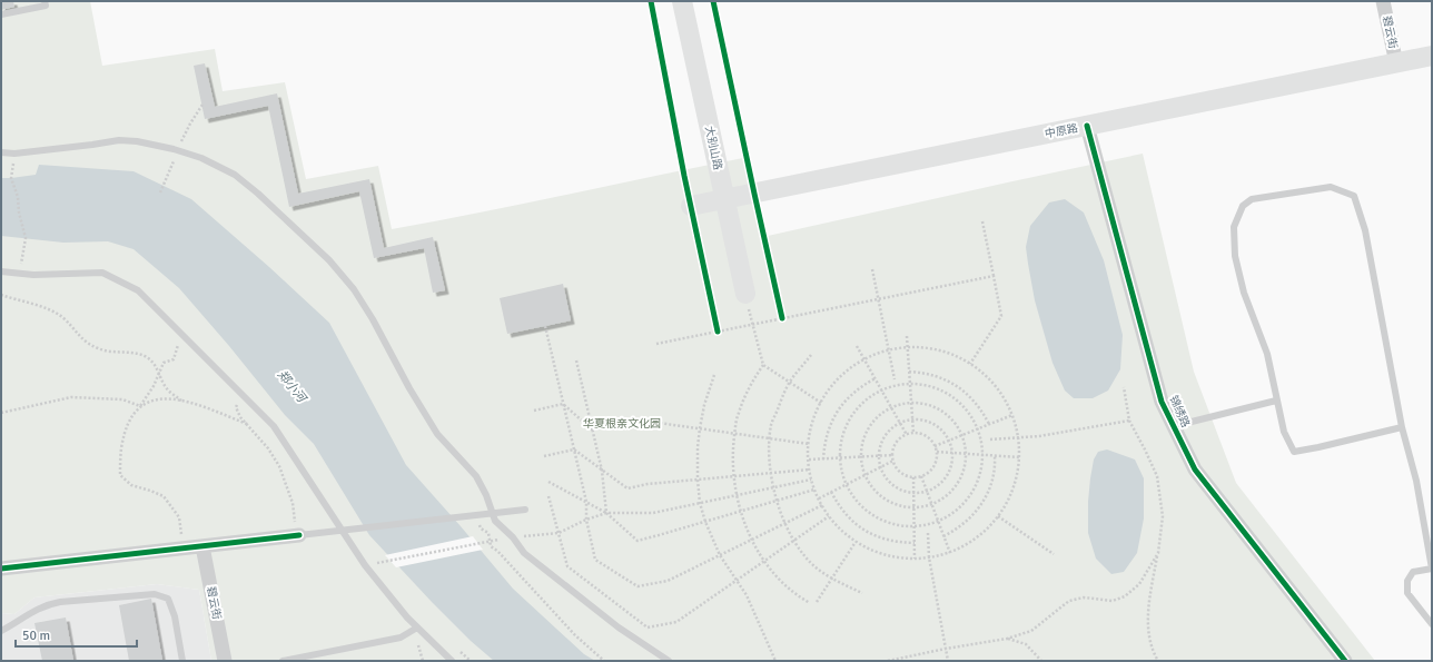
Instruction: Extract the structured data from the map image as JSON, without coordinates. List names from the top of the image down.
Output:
{
  "streets": {
    "main road": ["中原路", "大别山路"],
    "street": ["碧云街", "锦绣路"]
  },
  "crossings": [
    ["碧云街", "中原路"],
    ["中原路", "大别山路"],
    ["中原路", "锦绣路"]
  ],
  "water": ["郑小河"],
  "parks": ["华夏根亲文化园"],
  "scale_bar": "50 m"
}
